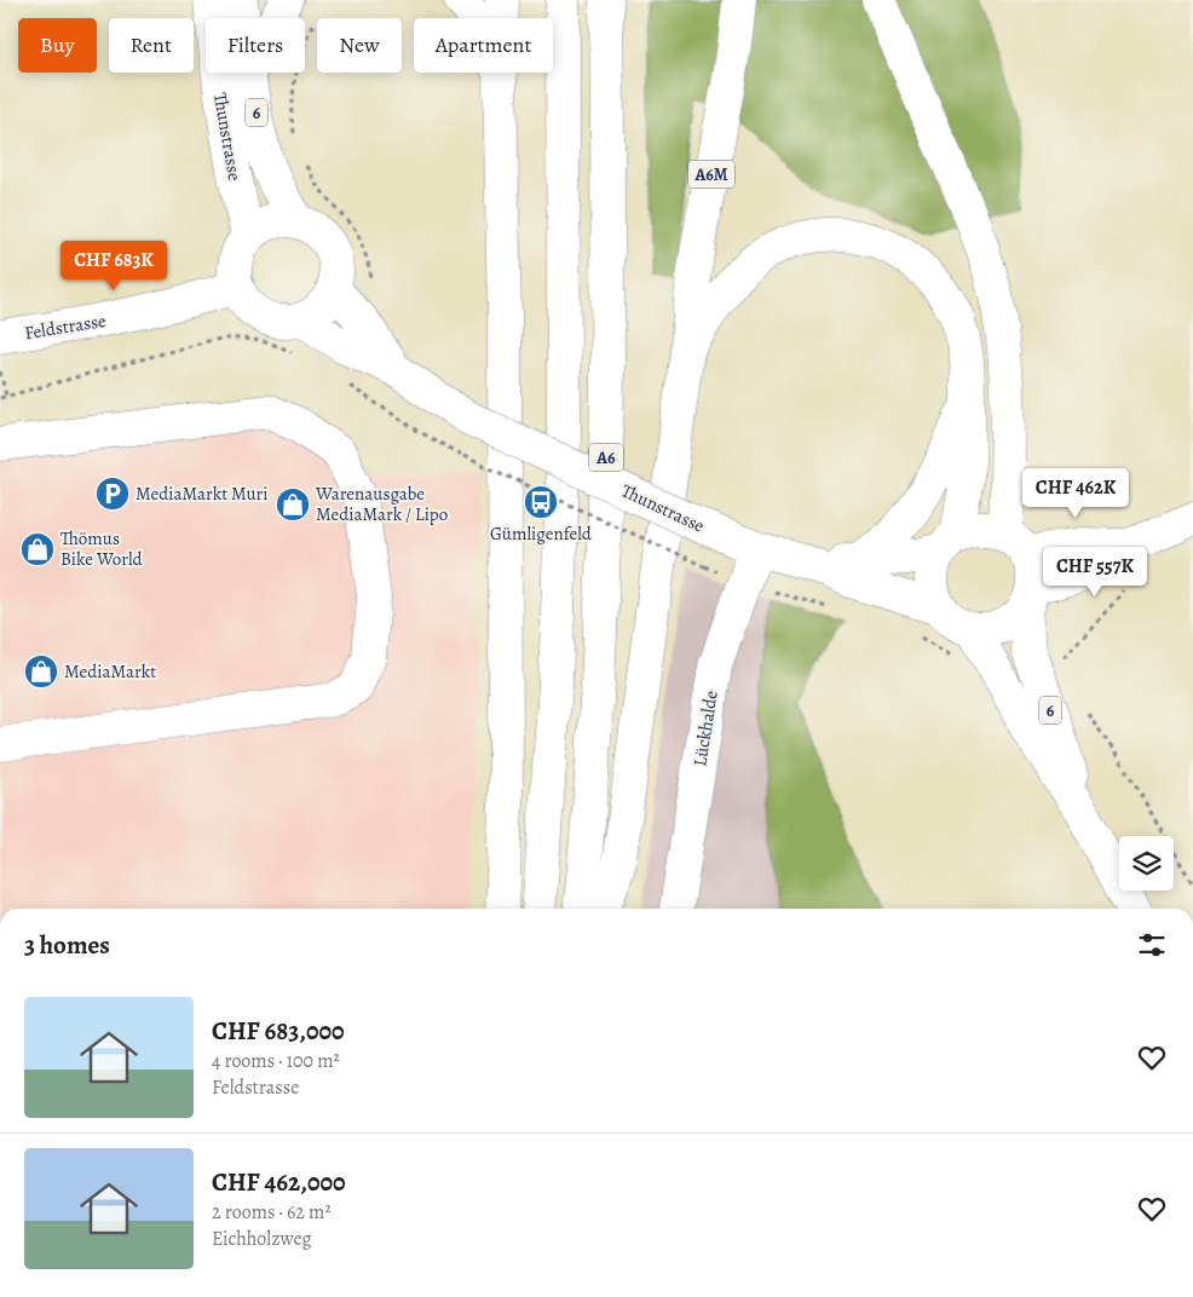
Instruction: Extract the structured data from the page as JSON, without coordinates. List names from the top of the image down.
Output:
{
  "streets": {
    "main road": [
      "6",
      "Thunstrasse",
      "A6M",
      "Feldstrasse",
      "A6",
      "Lückhalde"
    ]
  },
  "crossings": [
    ["6", "Thunstrasse"],
    ["Thunstrasse", "Feldstrasse"],
    ["Thunstrasse", "Lückhalde"]
  ],
  "places": {
    "parking": ["MediaMarkt Muri"],
    "bus stop": ["Gümligenfeld"],
    "shop": ["Warenausgabe MediaMark / Lipo", "Thömus Bike World", "MediaMarkt"]
  },
  "page": {
    "chip": [
      "Buy",
      "Rent",
      "Filters",
      "New",
      "Apartment"
    ],
    "price": ["CHF 683K", "CHF 462K", "CHF 557K"],
    "heading": "3 homes",
    "list": [
      {
        "name": "CHF 683,000",
        "note": "4 rooms · 100 m² · Feldstrasse"
      },
      {
        "name": "CHF 462,000",
        "note": "2 rooms · 62 m² · Eichholzweg"
      }
    ]
  }
}
